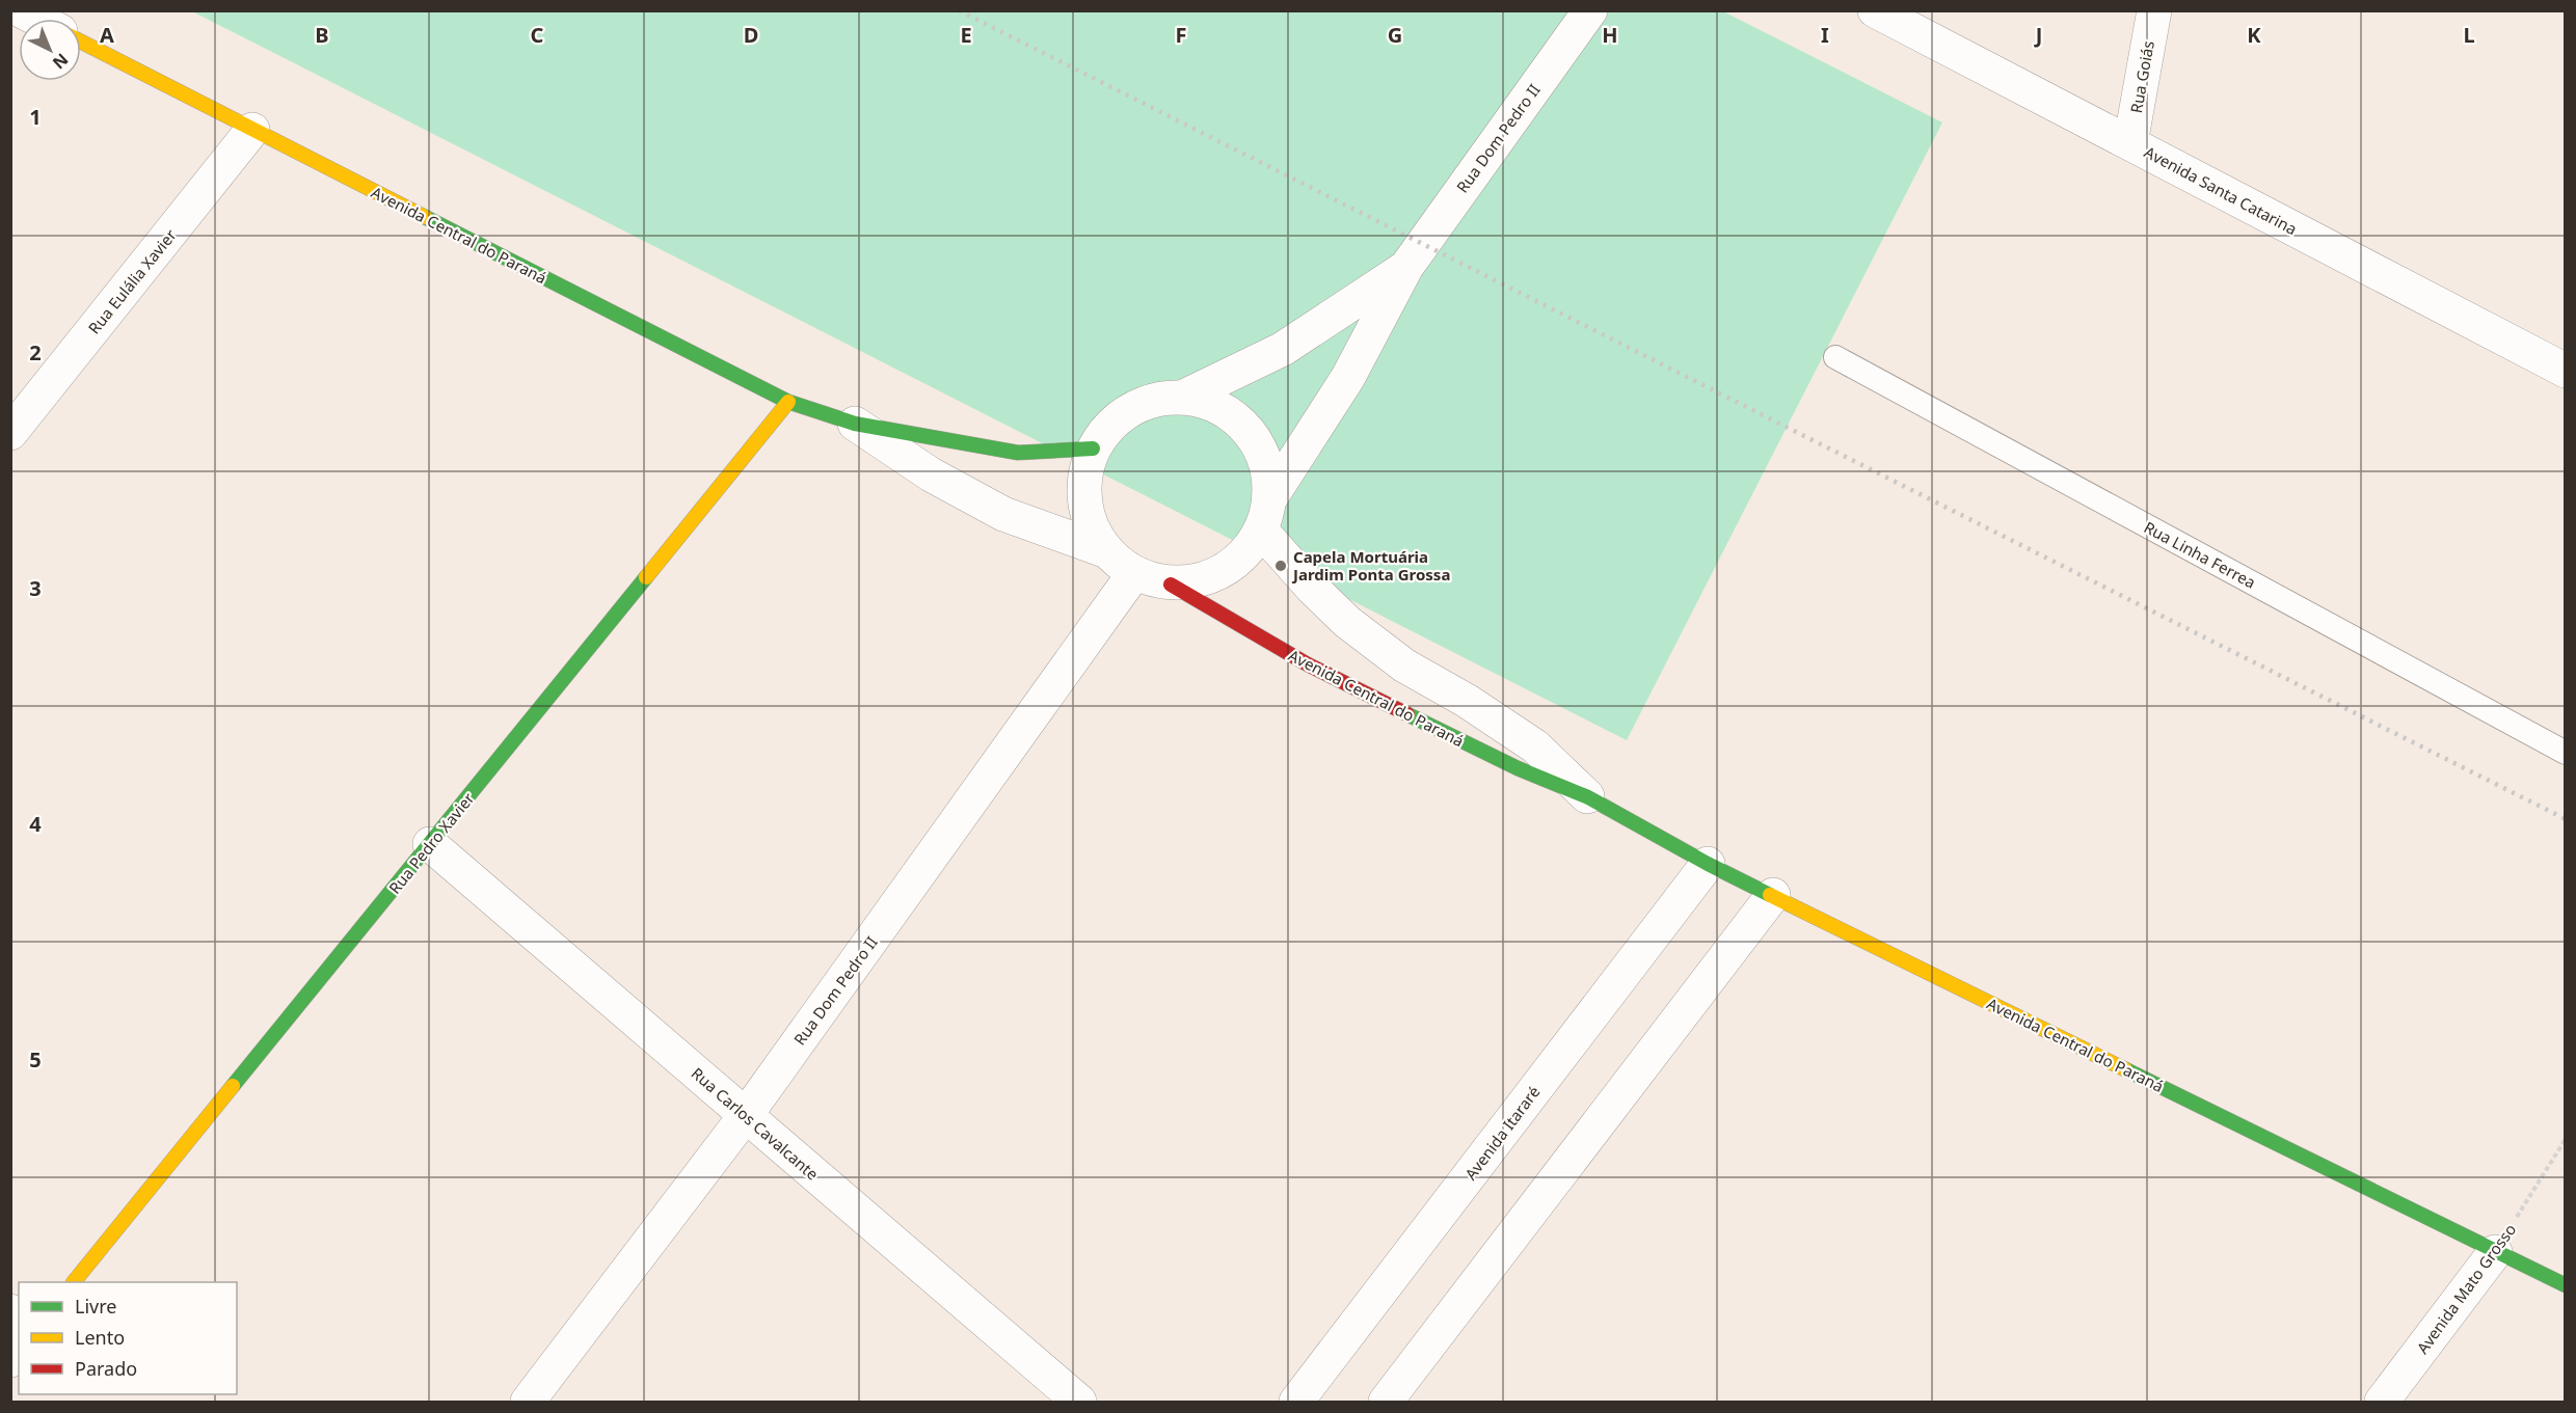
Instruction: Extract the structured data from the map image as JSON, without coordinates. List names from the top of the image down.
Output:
{
  "streets": {
    "street": [
      "Rua Goiás",
      "Rua Dom Pedro II",
      "Avenida Santa Catarina",
      "Avenida Central do Paraná",
      "Rua Eulália Xavier",
      "Rua Pedro Xavier",
      "Rua Carlos Cavalcante",
      "Avenida Itararé",
      "Avenida Mato Grosso"
    ],
    "lane": ["Rua Linha Ferrea"]
  },
  "crossings": [
    ["Rua Goiás", "Avenida Santa Catarina"],
    ["Rua Dom Pedro II", "Avenida Central do Paraná"],
    ["Rua Dom Pedro II", "Rua Carlos Cavalcante"],
    ["Avenida Central do Paraná", "Rua Eulália Xavier"],
    ["Avenida Central do Paraná", "Rua Pedro Xavier"],
    ["Avenida Central do Paraná", "Avenida Itararé"],
    ["Avenida Central do Paraná", "Avenida Mato Grosso"],
    ["Rua Pedro Xavier", "Rua Carlos Cavalcante"]
  ],
  "places": ["Capela Mortuária Jardim Ponta Grossa"],
  "legend": ["Livre", "Lento", "Parado"],
  "north": "bottom right",
  "grid": {
    "columns": [
      "A",
      "B",
      "C",
      "D",
      "E",
      "F",
      "G",
      "H",
      "I",
      "J",
      "K",
      "L"
    ],
    "rows": [
      "1",
      "2",
      "3",
      "4",
      "5"
    ]
  }
}
